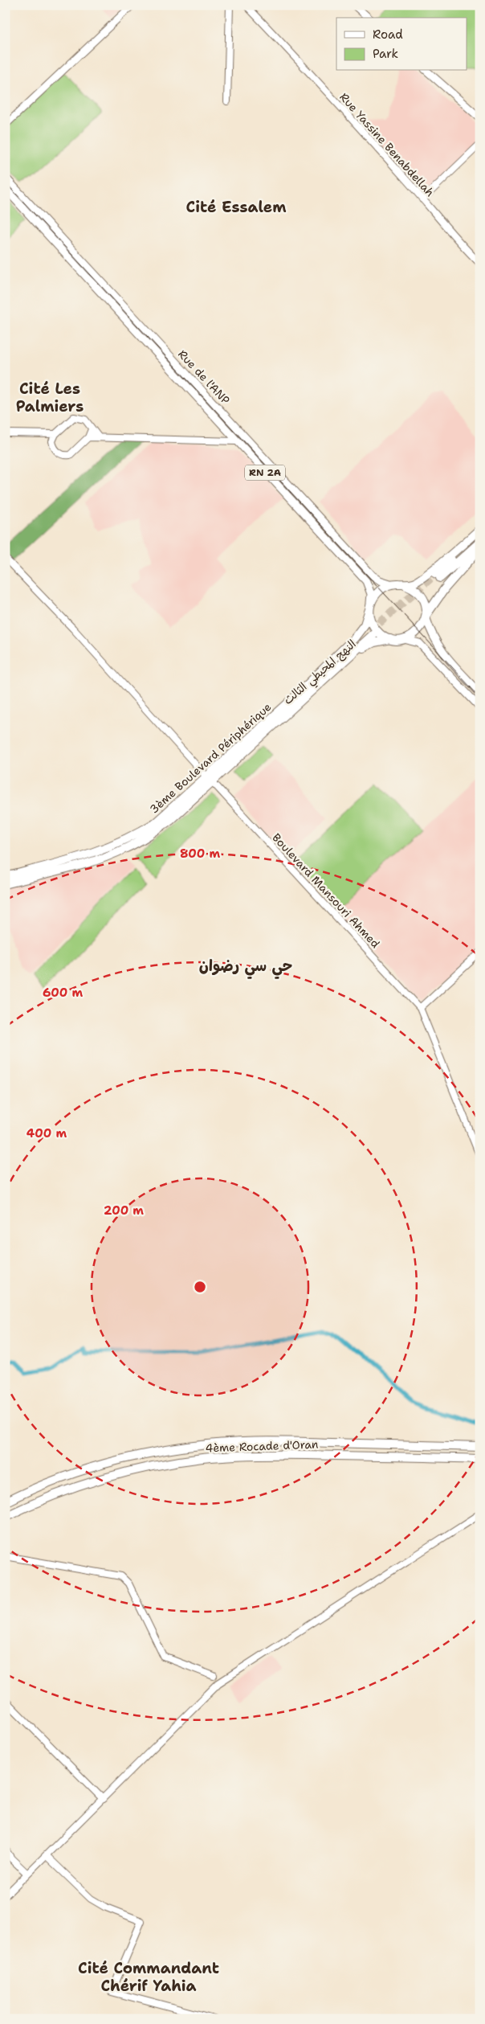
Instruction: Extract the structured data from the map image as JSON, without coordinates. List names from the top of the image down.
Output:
{
  "streets": {
    "highway": ["النهج المحيطي الثالث", "3ème Boulevard Périphérique", "4ème Rocade d'Oran"],
    "main road": ["Rue de l'ANP", "RN 2A"],
    "street": ["Rue Yassine Benabdellah", "Boulevard Mansouri Ahmed"]
  },
  "crossings": [
    ["Rue de l'ANP", "النهج المحيطي الثالث"],
    ["Rue de l'ANP", "3ème Boulevard Périphérique"],
    ["النهج المحيطي الثالث", "3ème Boulevard Périphérique"],
    ["3ème Boulevard Périphérique", "Boulevard Mansouri Ahmed"]
  ],
  "districts": [
    "Cité Essalem",
    "Cité Les Palmiers",
    "حي سي رضوان",
    "Cité Commandant Chérif Yahia"
  ],
  "legend": ["Road", "Park"],
  "rings": [
    "800 m",
    "600 m",
    "400 m",
    "200 m"
  ]
}
